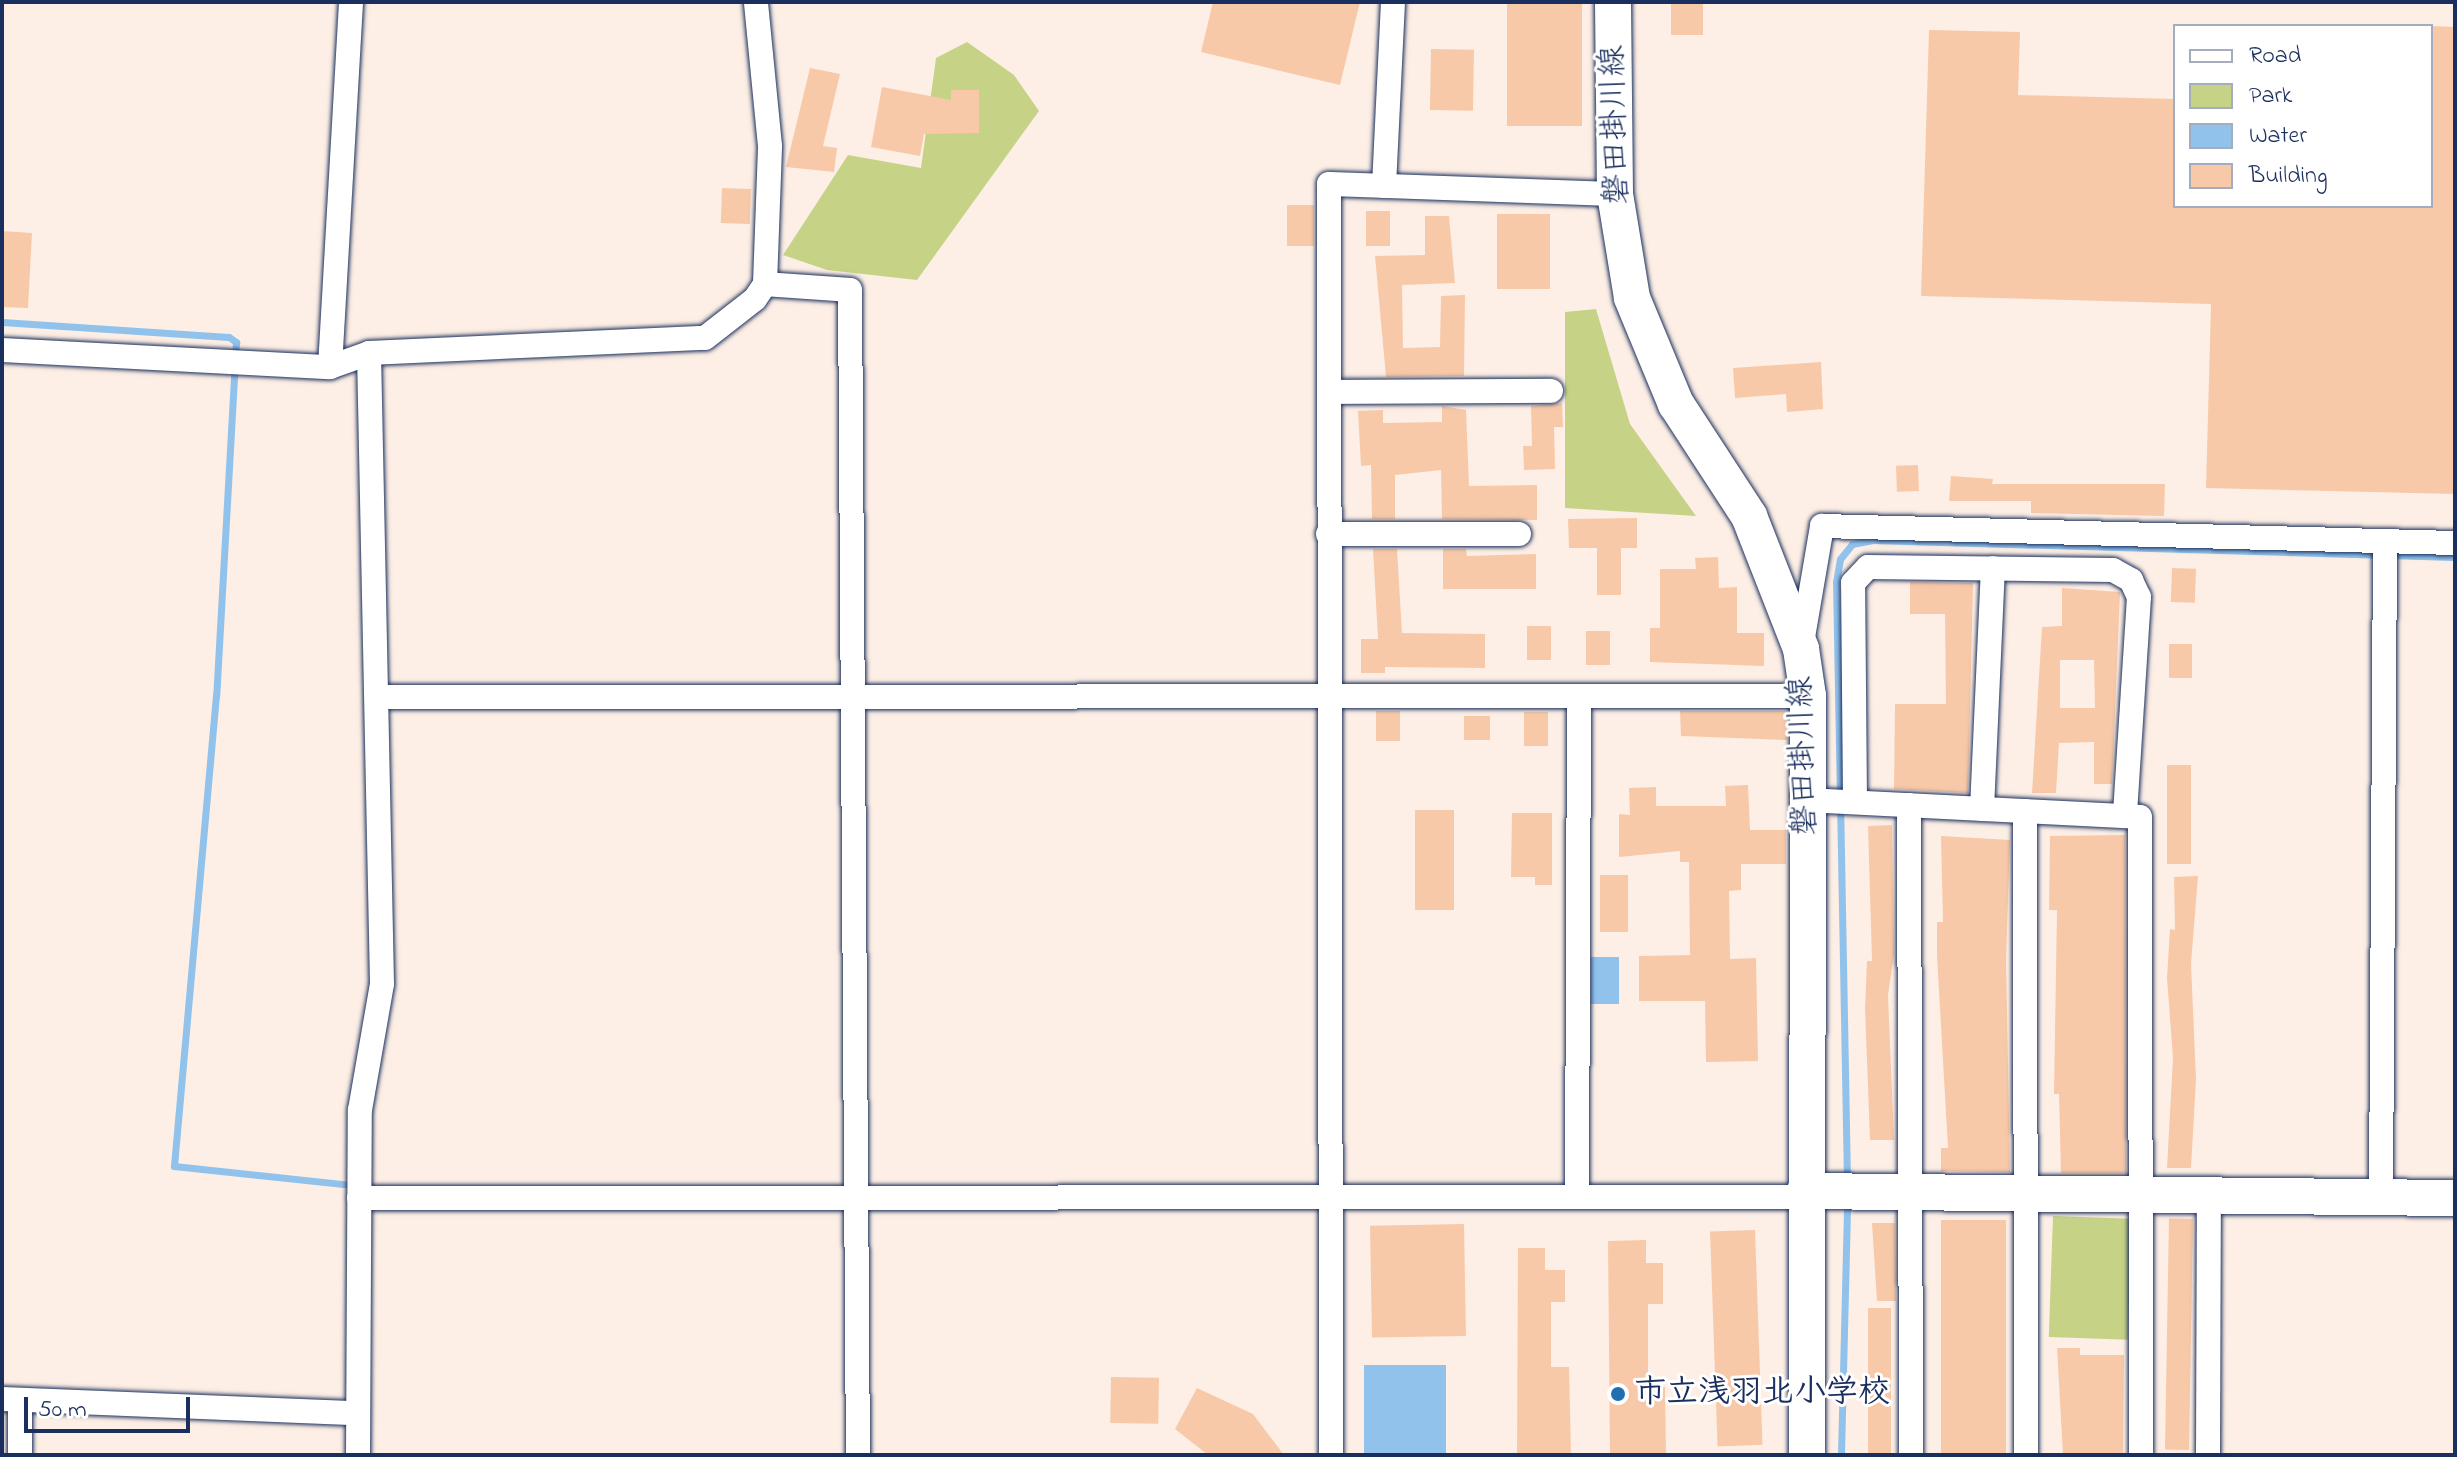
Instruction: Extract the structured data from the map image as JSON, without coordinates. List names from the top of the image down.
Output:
{
  "streets": {
    "main road": ["磐田掛川線"]
  },
  "places": ["市立浅羽北小学校"],
  "legend": [
    "Road",
    "Park",
    "Water",
    "Building"
  ],
  "scale_bar": "50 m"
}
